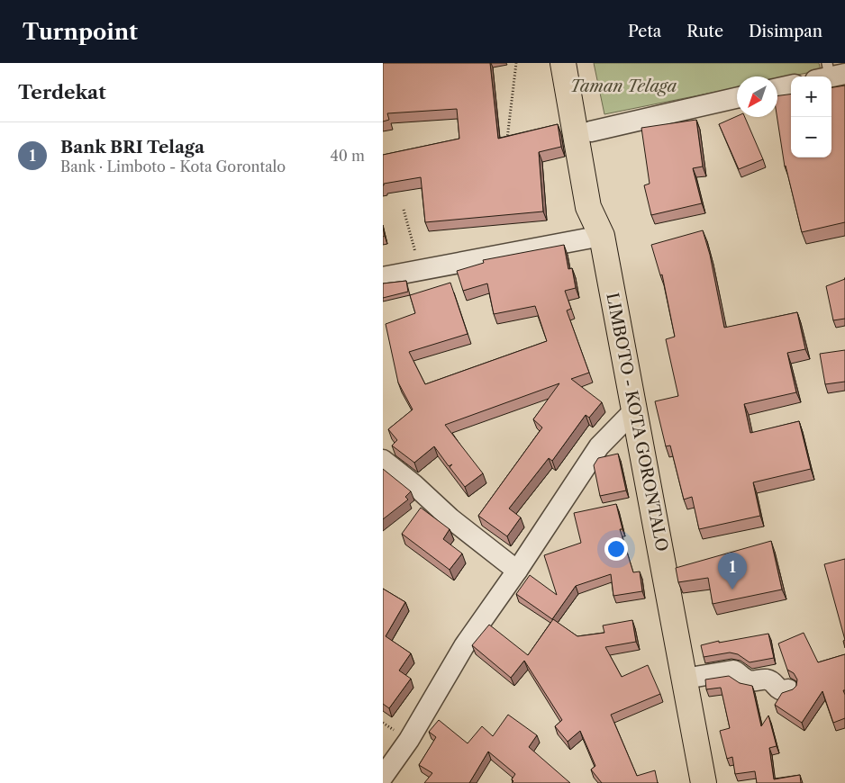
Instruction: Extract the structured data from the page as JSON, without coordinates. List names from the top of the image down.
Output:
{
  "streets": {
    "highway": ["LIMBOTO - KOTA GORONTALO"]
  },
  "parks": ["Taman Telaga"],
  "north": "bottom left",
  "page": {
    "header": "Turnpoint",
    "nav": ["Peta", "Rute", "Disimpan"],
    "heading": "Terdekat",
    "map_buttons": ["+", "−"],
    "list": [
      {
        "mark": "1",
        "name": "Bank BRI Telaga",
        "note": "Bank · Limboto - Kota Gorontalo",
        "value": "40 m"
      }
    ],
    "pins": "1"
  }
}
